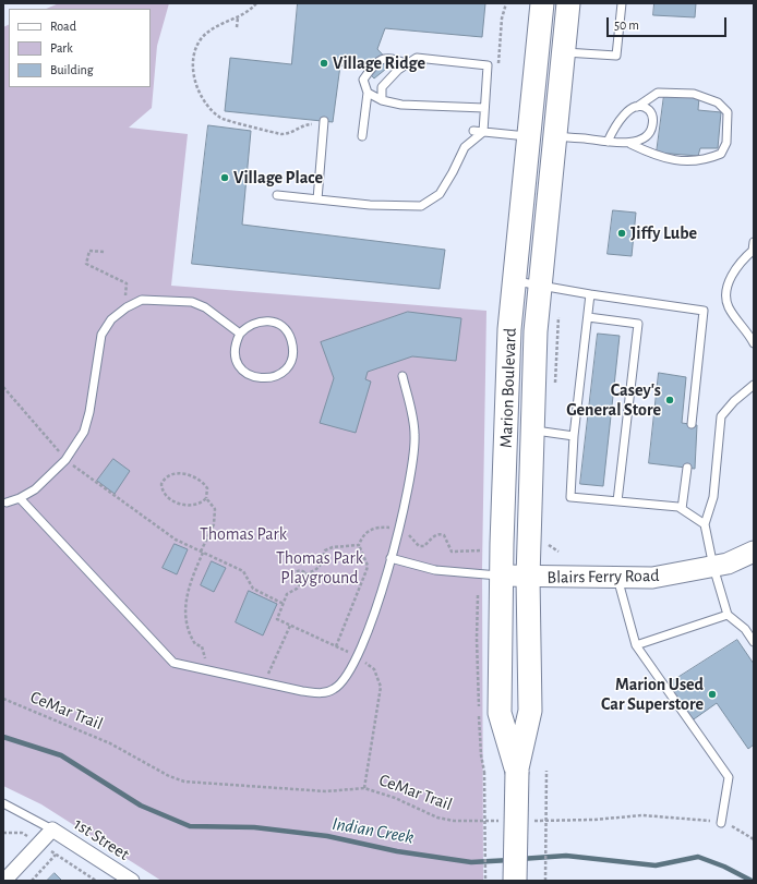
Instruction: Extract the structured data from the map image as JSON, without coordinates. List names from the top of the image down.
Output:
{
  "streets": {
    "main road": ["Marion Boulevard", "Blairs Ferry Road"],
    "street": ["1st Street"],
    "path": ["CeMar Trail"]
  },
  "crossings": [
    ["Marion Boulevard", "Blairs Ferry Road"]
  ],
  "water": ["Indian Creek"],
  "parks": ["Thomas Park", "Thomas Park Playground"],
  "places": [
    "Village Ridge",
    "Village Place",
    "Jiffy Lube",
    "Casey's General Store",
    "Marion Used Car Superstore"
  ],
  "legend": ["Road", "Park", "Building"],
  "scale_bar": "50 m"
}
